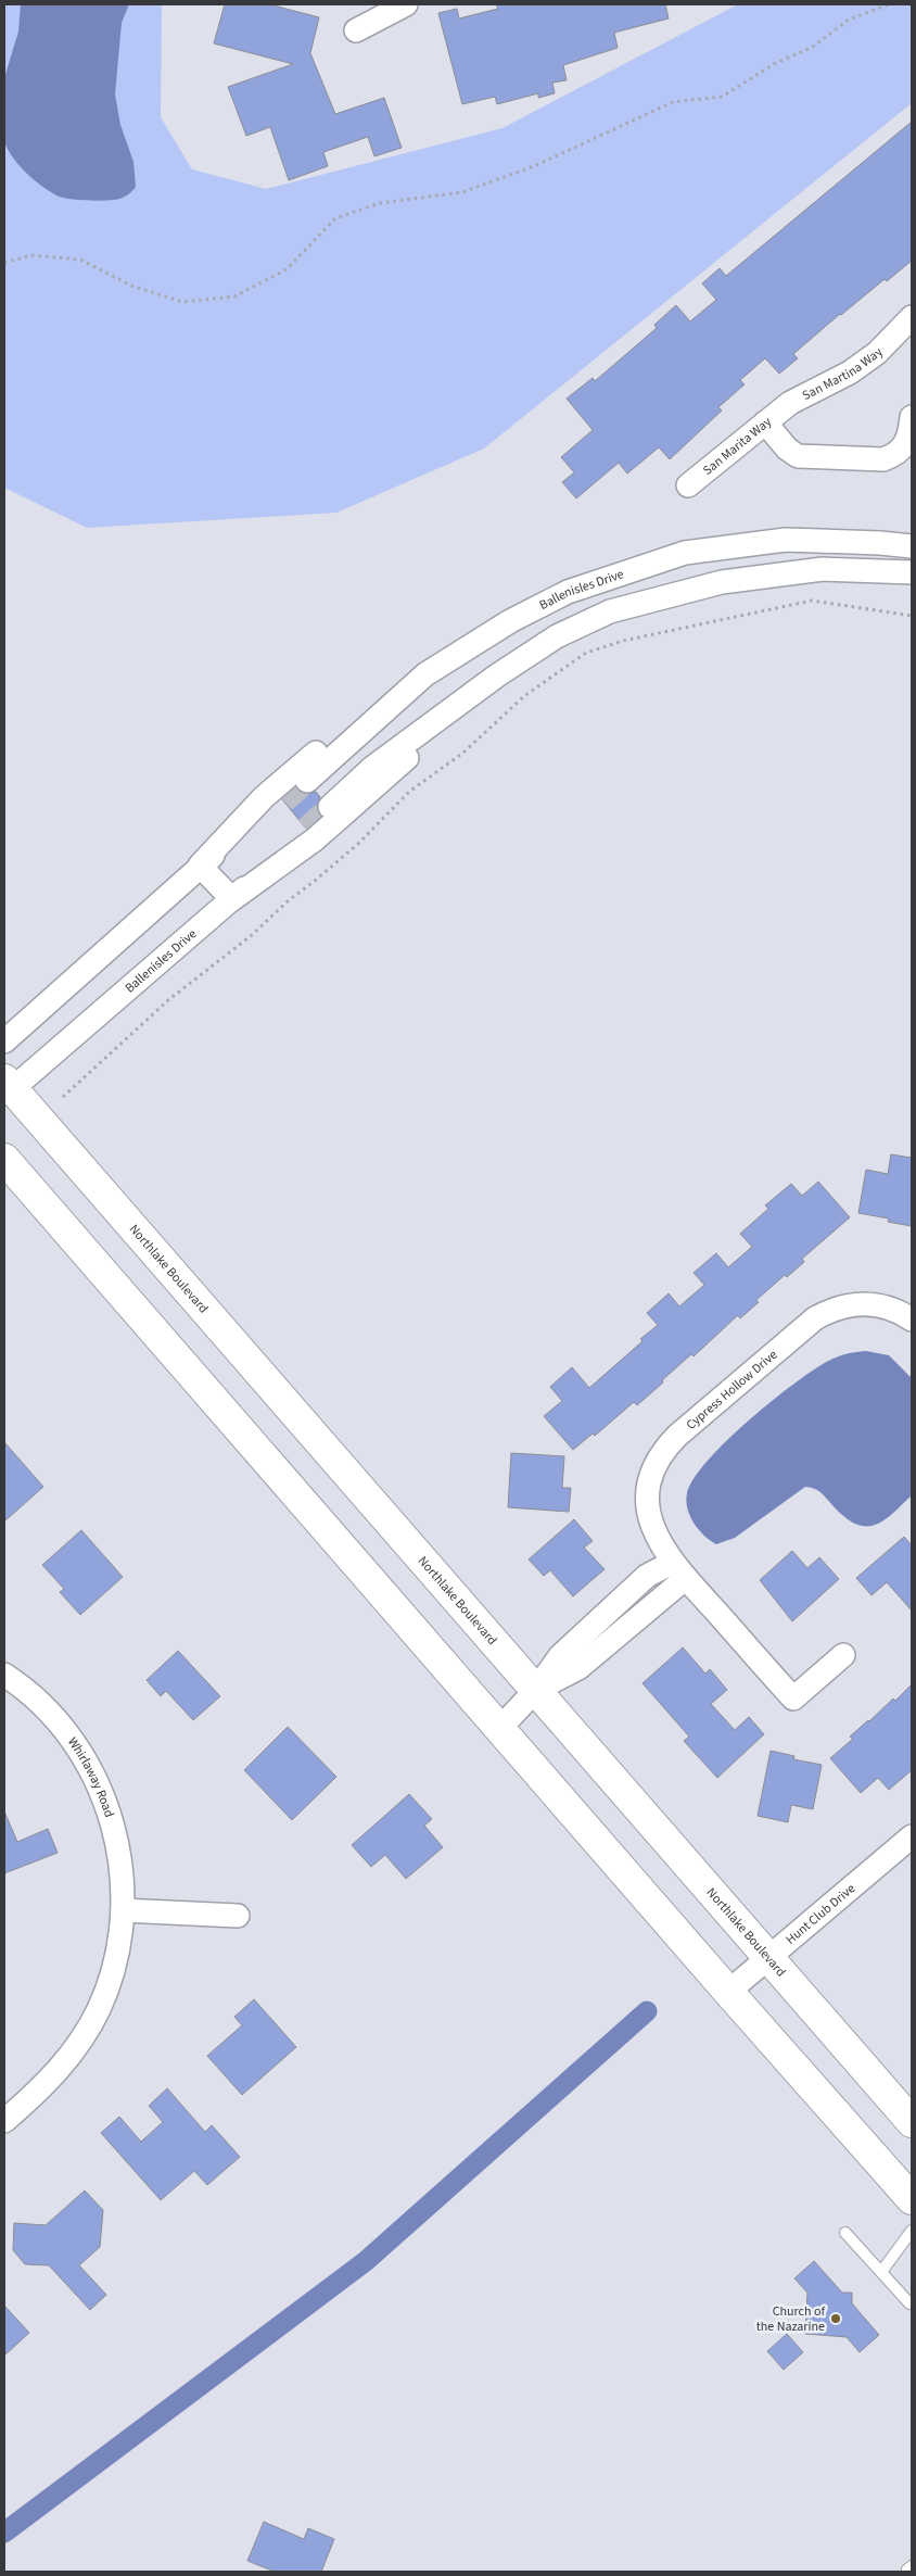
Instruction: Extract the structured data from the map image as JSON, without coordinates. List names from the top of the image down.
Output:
{
  "streets": {
    "main road": ["Northlake Boulevard"],
    "street": [
      "San Martina Way",
      "San Marita Way",
      "Ballenisles Drive",
      "Cypress Hollow Drive",
      "Whirlaway Road",
      "Hunt Club Drive"
    ]
  },
  "crossings": [
    ["San Martina Way", "San Marita Way"],
    ["Ballenisles Drive", "Northlake Boulevard"],
    ["Northlake Boulevard", "Hunt Club Drive"]
  ],
  "places": ["Church of the Nazarine"]
}
